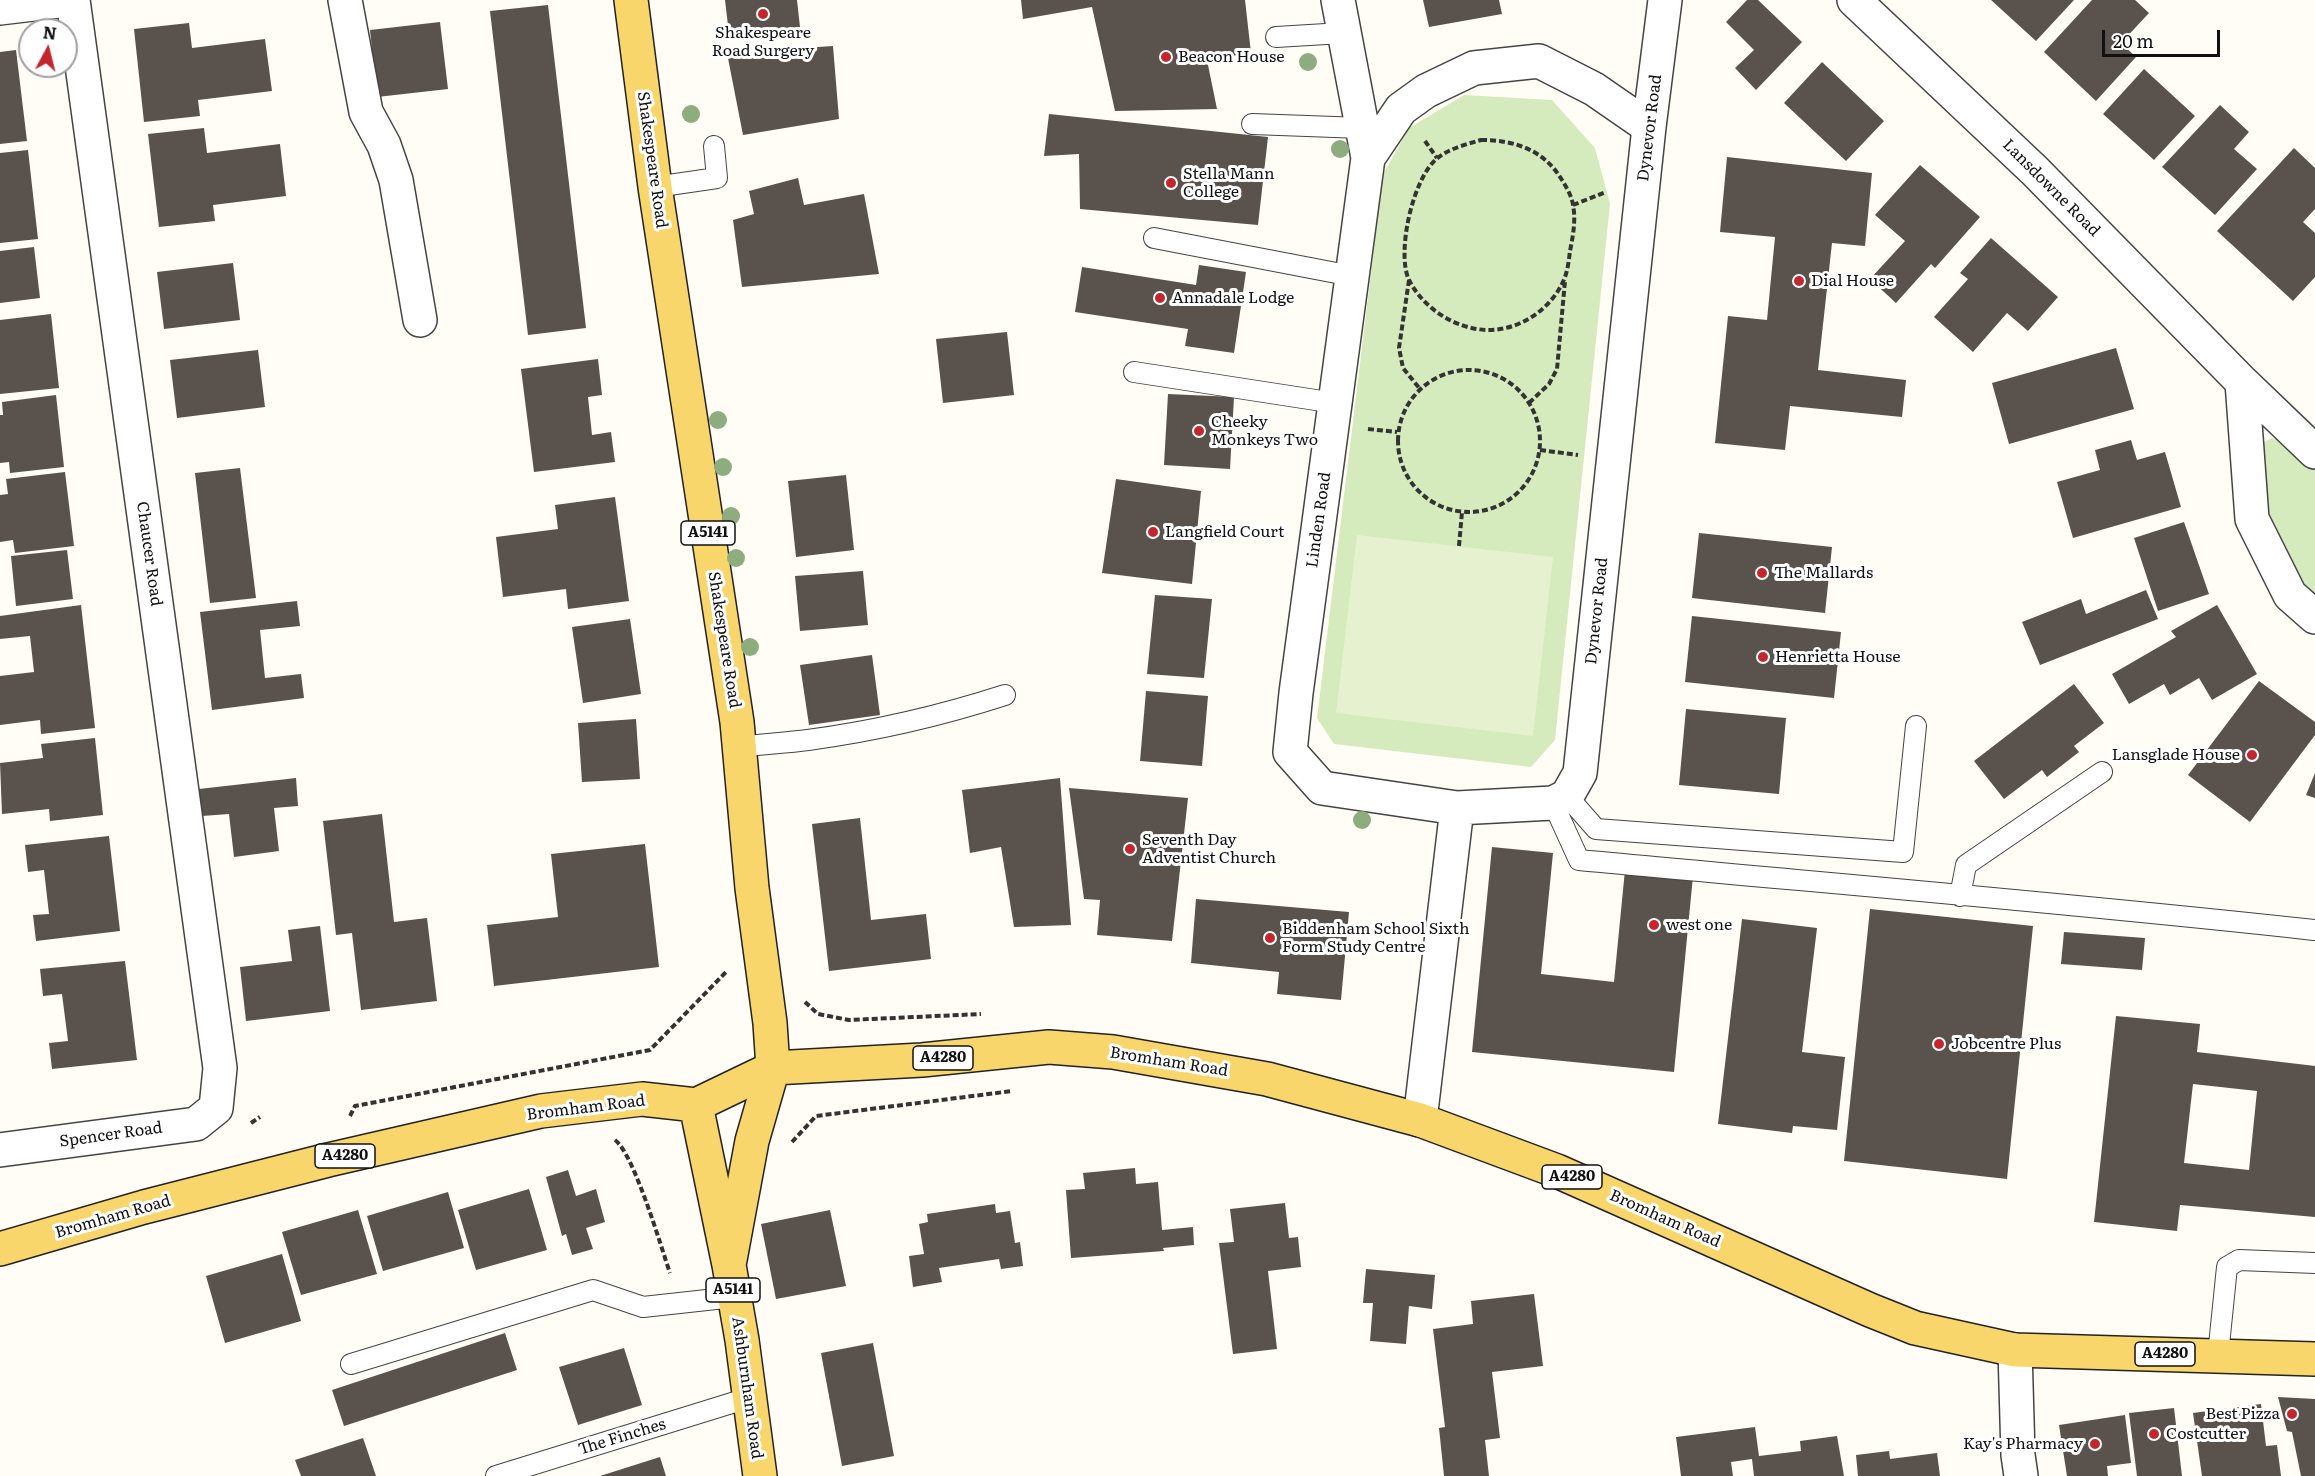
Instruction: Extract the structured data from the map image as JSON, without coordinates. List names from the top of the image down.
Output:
{
  "streets": {
    "main road": [
      "Shakespeare Road",
      "A5141",
      "A4280",
      "Bromham Road",
      "Ashburnham Road"
    ],
    "street": [
      "Dynevor Road",
      "Lansdowne Road",
      "Linden Road",
      "Chaucer Road",
      "Spencer Road"
    ],
    "lane": ["The Finches"]
  },
  "crossings": [
    ["Shakespeare Road", "Bromham Road"],
    ["Shakespeare Road", "Ashburnham Road"],
    ["Chaucer Road", "Spencer Road"],
    ["Bromham Road", "Ashburnham Road"],
    ["Ashburnham Road", "The Finches"]
  ],
  "places": [
    "Shakespeare Road Surgery",
    "Beacon House",
    "Stella Mann College",
    "Dial House",
    "Annadale Lodge",
    "Cheeky Monkeys Two",
    "Langfield Court",
    "The Mallards",
    "Henrietta House",
    "Lansglade House",
    "Seventh Day Adventist Church",
    "west one",
    "Biddenham School Sixth Form Study Centre",
    "Jobcentre Plus",
    "Best Pizza",
    "Costcutter",
    "Kay's Pharmacy"
  ],
  "scale_bar": "20 m",
  "north": "top"
}
